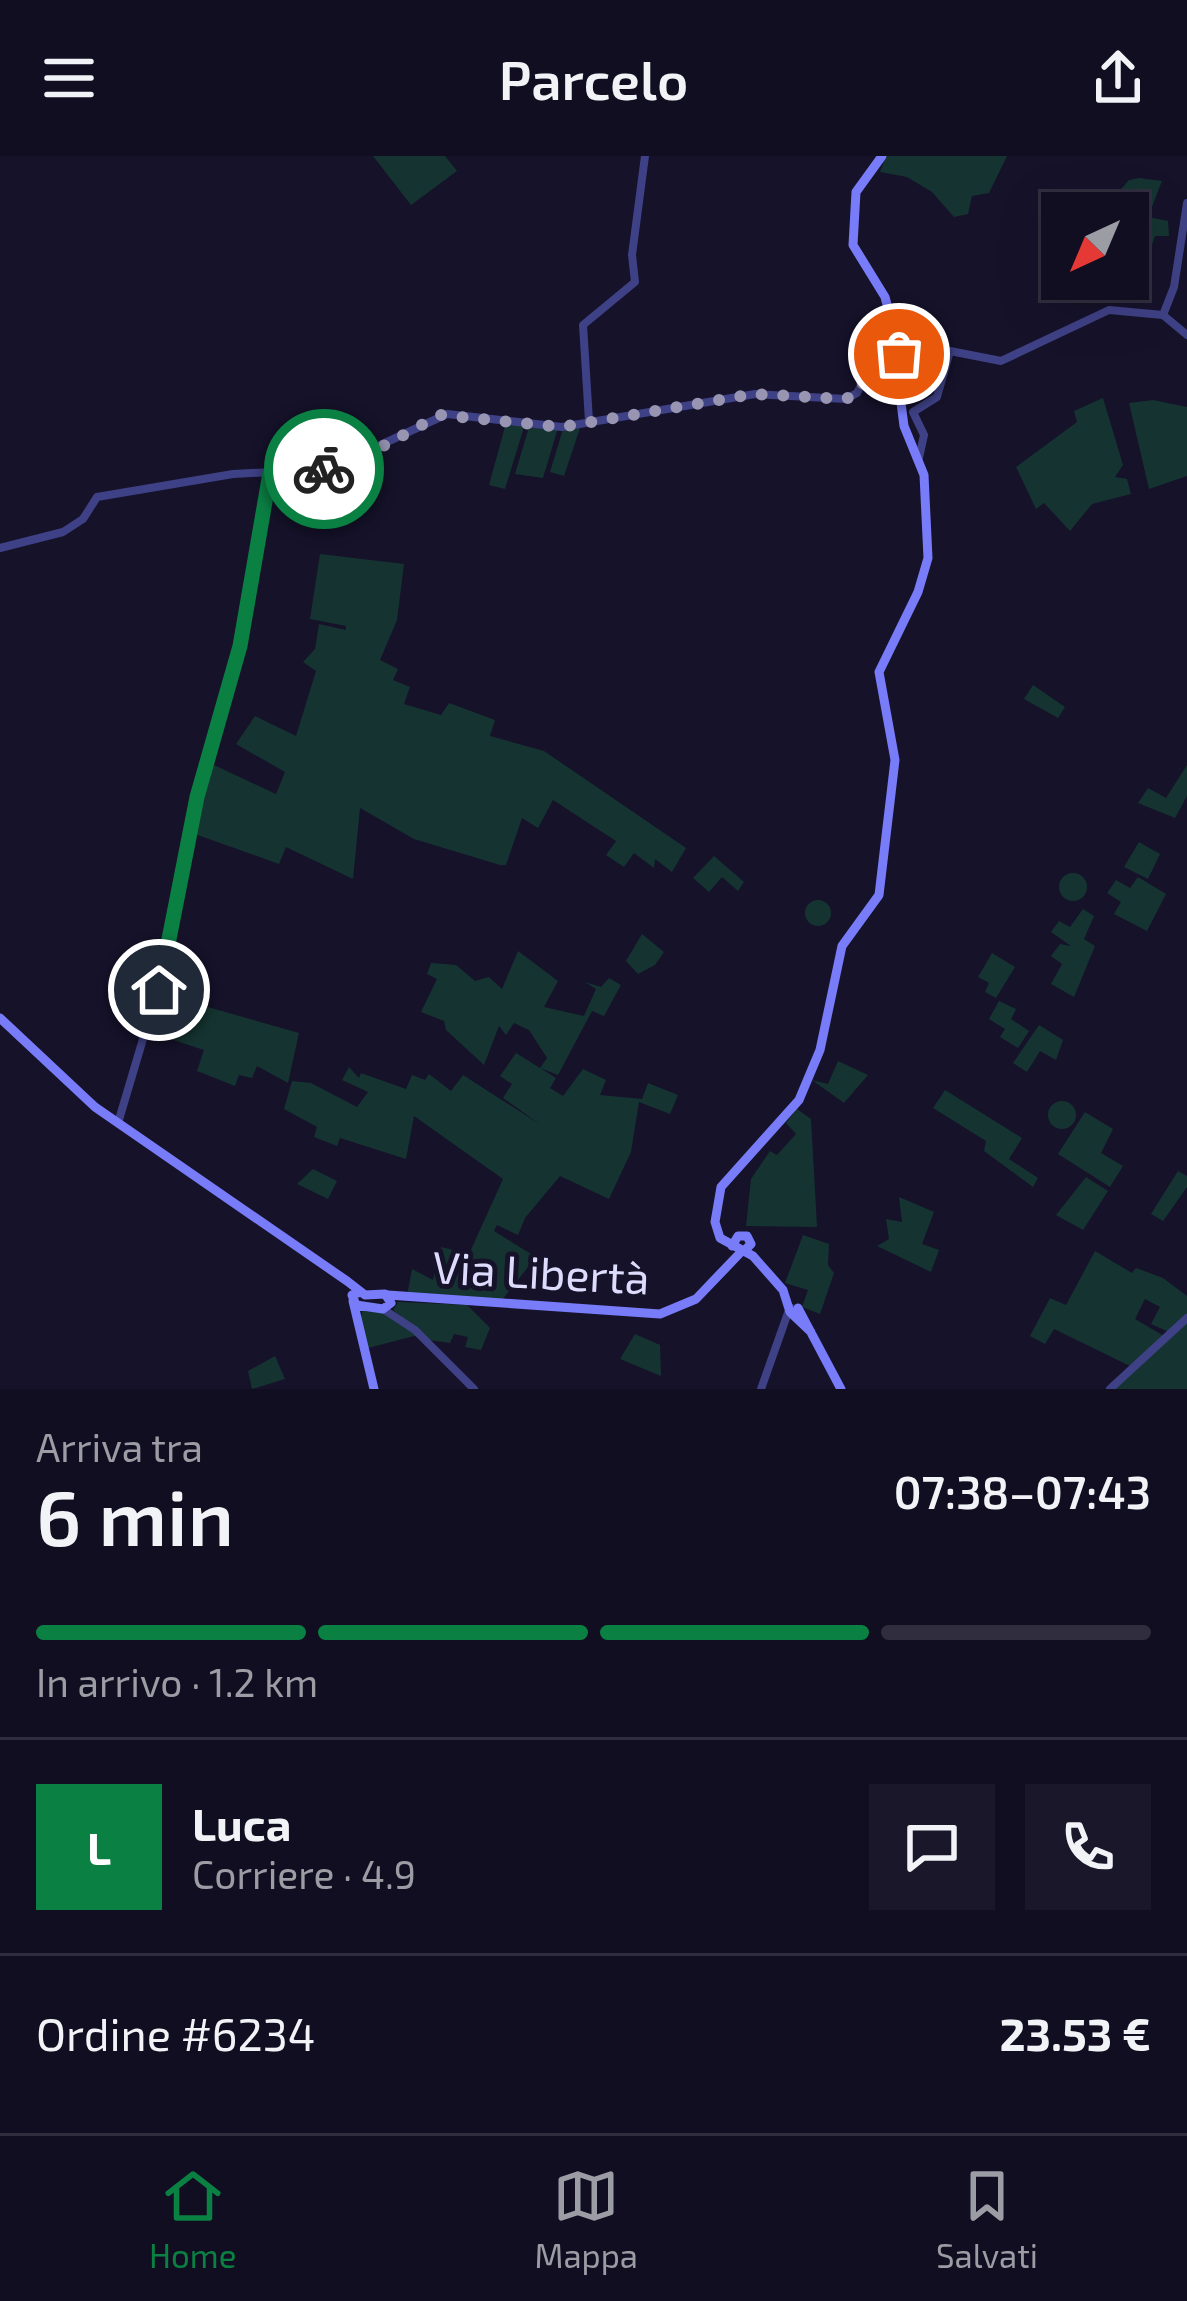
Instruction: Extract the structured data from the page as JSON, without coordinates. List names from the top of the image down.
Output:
{
  "streets": {
    "main road": ["Via Libertà"]
  },
  "north": "bottom left",
  "page": {
    "header": "Parcelo",
    "heading": ["6 min", "Arriva tra", "07:38–07:43"],
    "panel": [
      "Luca",
      "Corriere · 4.9",
      "Ordine #6234",
      "23.53 €"
    ],
    "bar": "In arrivo · 1.2 km",
    "round": "L",
    "tabs": ["Home", "Mappa", "Salvati"]
  }
}
